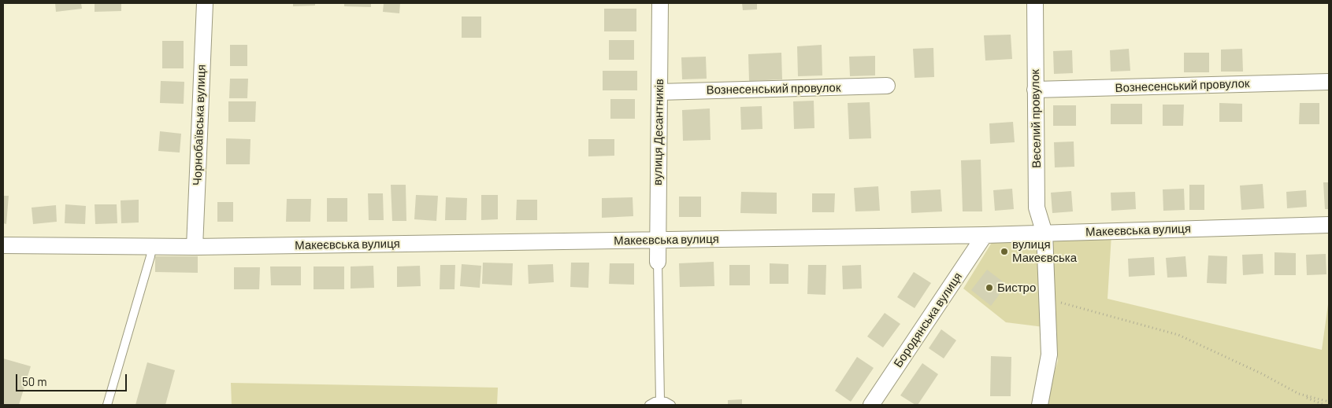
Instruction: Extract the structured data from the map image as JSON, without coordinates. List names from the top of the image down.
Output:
{
  "streets": {
    "street": [
      "Вознесенський провулок",
      "Веселий провулок",
      "Чорнобаївська вулиця",
      "вулиця Десантників",
      "Макеєвська вулиця",
      "Бородянська вулиця"
    ]
  },
  "crossings": [
    ["Вознесенський провулок", "Веселий провулок"],
    ["Вознесенський провулок", "вулиця Десантників"],
    ["Веселий провулок", "Макеєвська вулиця"],
    ["Чорнобаївська вулиця", "Макеєвська вулиця"],
    ["вулиця Десантників", "Макеєвська вулиця"],
    ["Макеєвська вулиця", "Бородянська вулиця"]
  ],
  "places": ["вулиця Макеєвська", "Бистро"],
  "scale_bar": "50 m"
}
